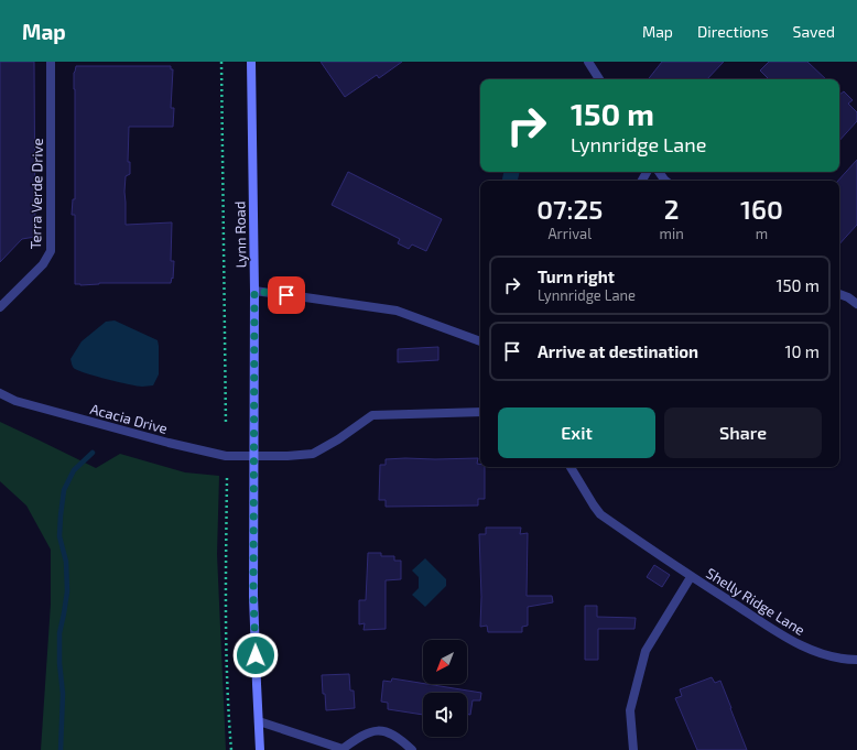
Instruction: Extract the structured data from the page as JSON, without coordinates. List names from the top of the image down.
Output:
{
  "streets": {
    "main road": ["Lynn Road"],
    "street": ["Terra Verde Drive", "Acacia Drive", "Shelly Ridge Lane"]
  },
  "crossings": [
    ["Lynn Road", "Acacia Drive"]
  ],
  "north": "bottom left",
  "page": {
    "header": "Map",
    "nav": ["Map", "Directions", "Saved"],
    "turn": ["150 m", "Lynnridge Lane"],
    "eta": [
      "07:25",
      "Arrival",
      "2",
      "min",
      "160",
      "m"
    ],
    "list": [
      {
        "name": "Turn right",
        "note": "Lynnridge Lane",
        "value": "150 m"
      },
      {
        "name": "Arrive at destination",
        "value": "10 m"
      }
    ],
    "buttons": ["Exit", "Share"]
  }
}
